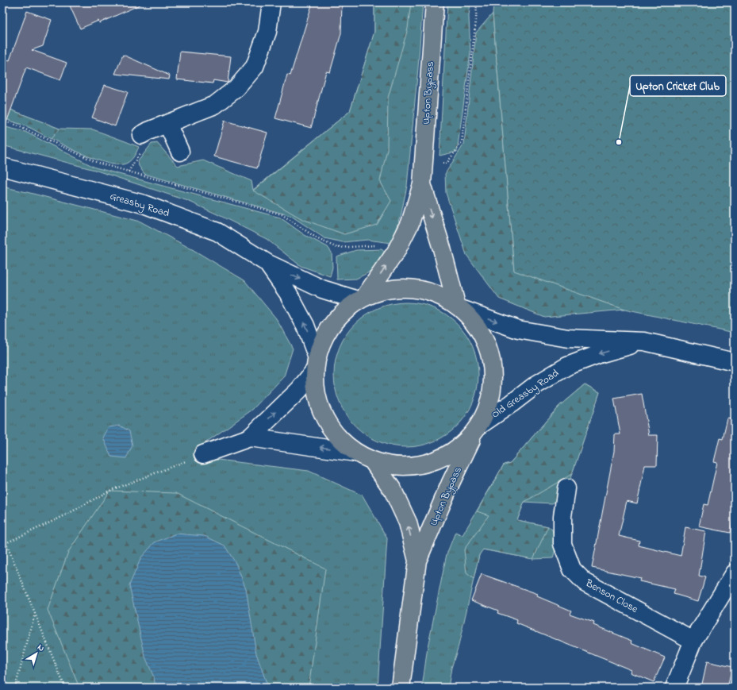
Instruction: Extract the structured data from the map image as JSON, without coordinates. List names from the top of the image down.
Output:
{
  "streets": {
    "main road": [
      "Upton Bypass",
      "Greasby Road",
      "Old Greasby Road",
      "Benson Close"
    ]
  },
  "crossings": [
    ["Upton Bypass", "Greasby Road"],
    ["Upton Bypass", "Old Greasby Road"]
  ],
  "places": ["Upton Cricket Club"],
  "north": "top right"
}
